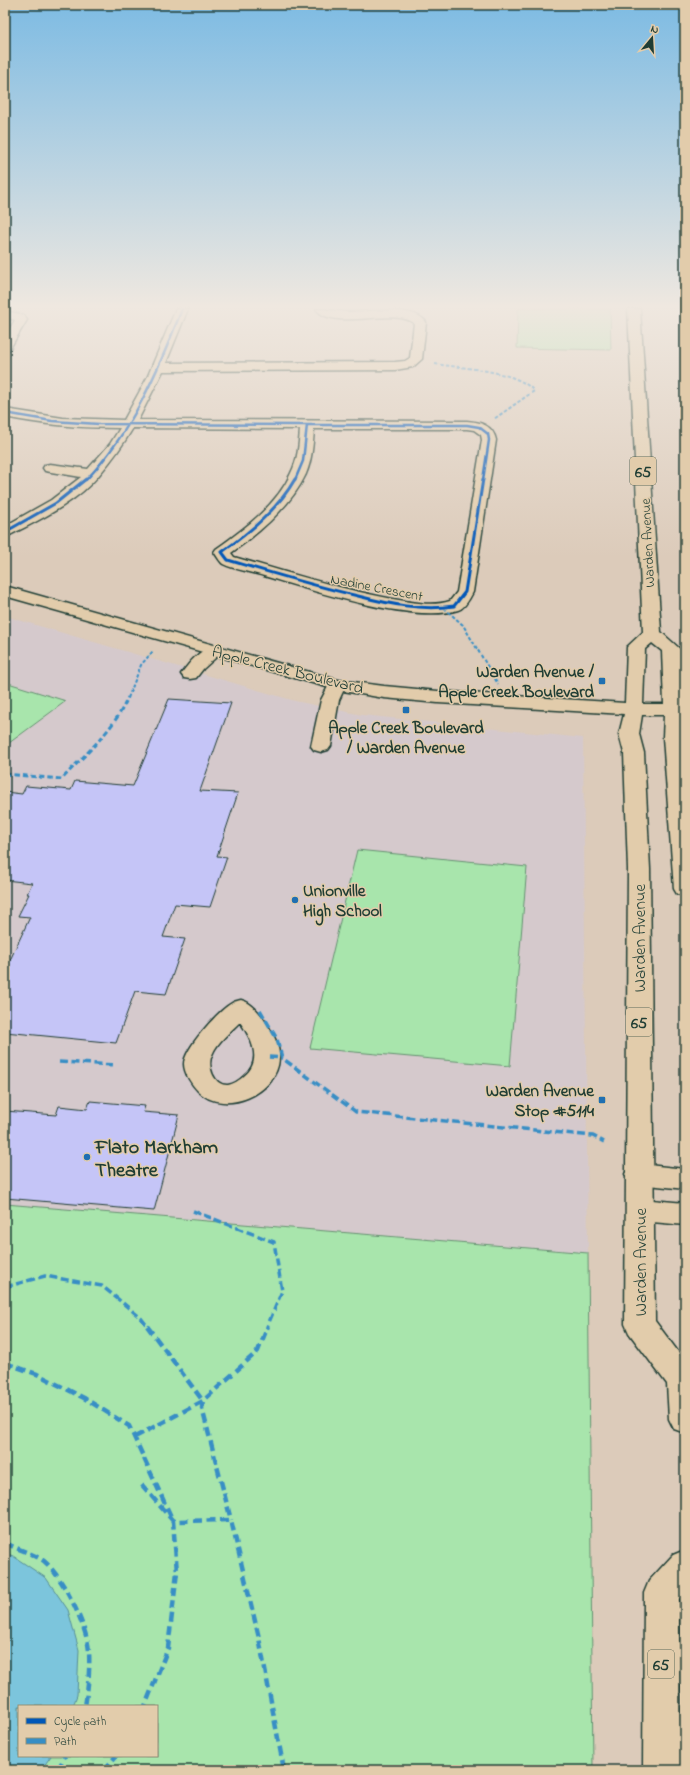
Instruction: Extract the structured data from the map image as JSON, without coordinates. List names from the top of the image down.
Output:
{
  "streets": {
    "street": [
      "65",
      "Warden Avenue",
      "Nadine Crescent",
      "Apple Creek Boulevard"
    ]
  },
  "crossings": [
    ["Warden Avenue", "Apple Creek Boulevard"]
  ],
  "places": {
    "transit": ["Warden Avenue / Apple Creek Boulevard", "Apple Creek Boulevard / Warden Avenue", "Warden Avenue Stop #5114"],
    "other": ["Unionville High School", "Flato Markham Theatre"]
  },
  "legend": ["Cycle path", "Path"],
  "north": "top"
}
